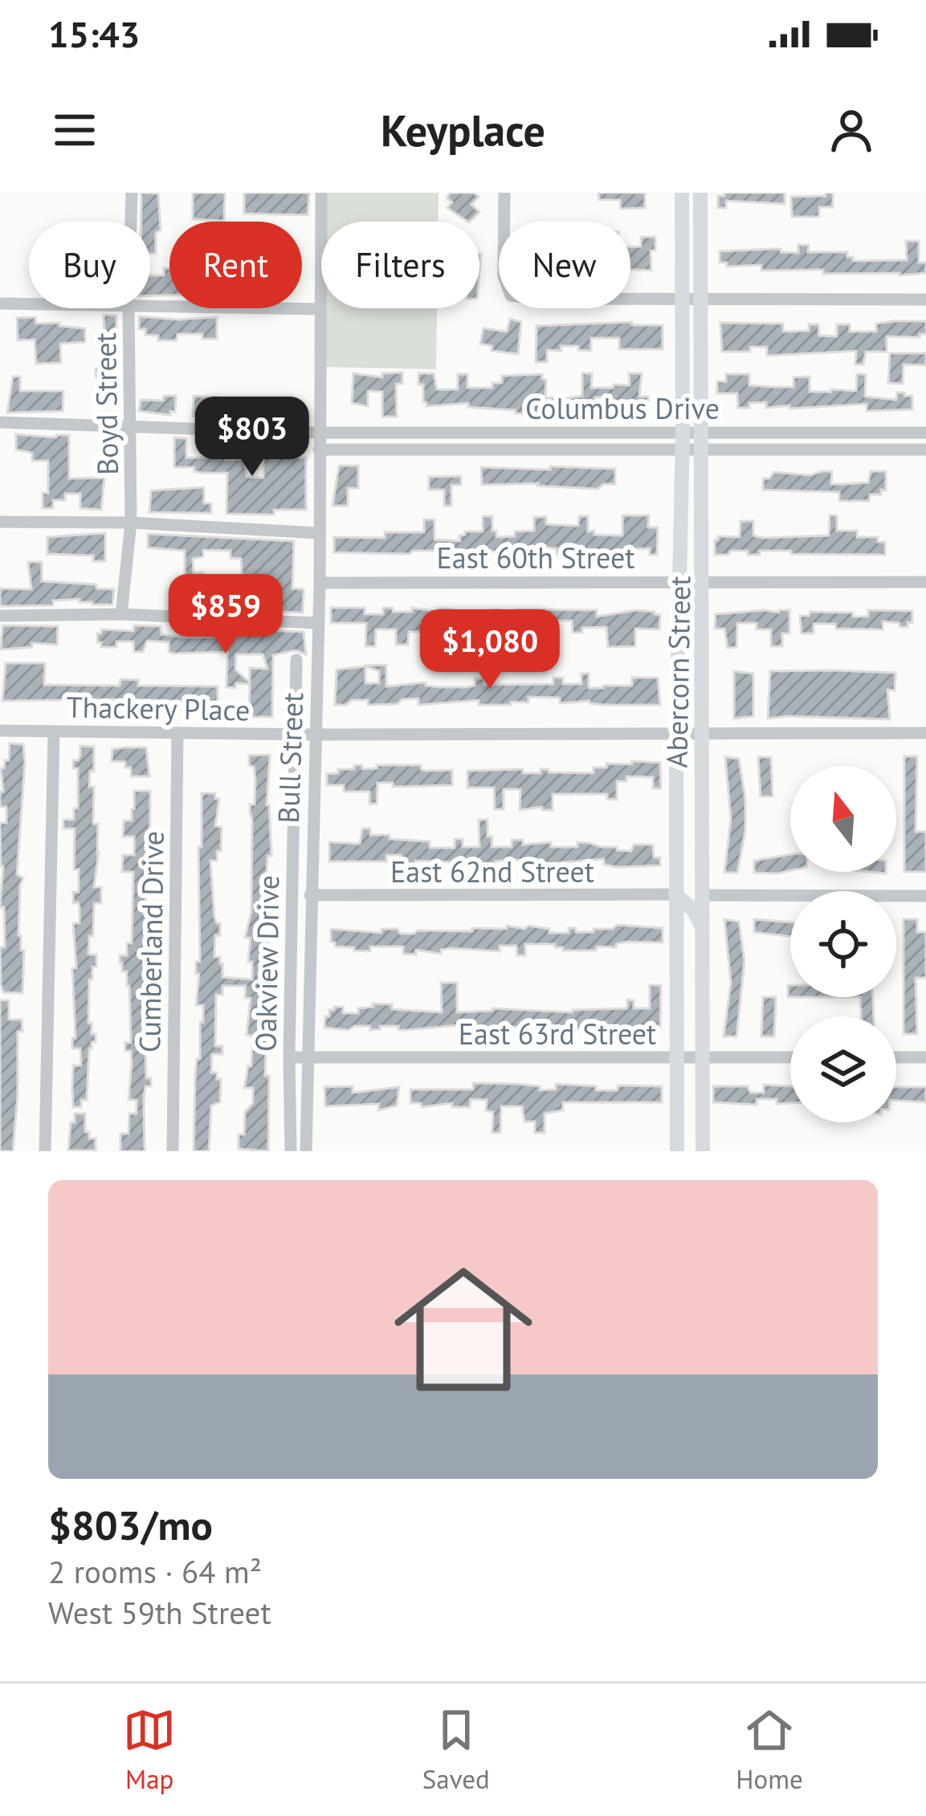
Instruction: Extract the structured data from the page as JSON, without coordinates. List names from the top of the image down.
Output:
{
  "streets": {
    "main road": ["Abercorn Street"],
    "street": [
      "Boyd Street",
      "Columbus Drive",
      "East 60th Street",
      "Thackery Place",
      "Bull Street",
      "East 62nd Street",
      "Cumberland Drive",
      "Oakview Drive",
      "East 63rd Street"
    ]
  },
  "crossings": [
    ["Boyd Street", "Columbus Drive"],
    ["Columbus Drive", "Abercorn Street"],
    ["Columbus Drive", "Bull Street"],
    ["East 60th Street", "Abercorn Street"],
    ["East 60th Street", "Bull Street"],
    ["Abercorn Street", "Thackery Place"],
    ["Abercorn Street", "East 62nd Street"],
    ["Abercorn Street", "East 63rd Street"],
    ["Thackery Place", "Bull Street"],
    ["Thackery Place", "Cumberland Drive"],
    ["Thackery Place", "Oakview Drive"],
    ["Bull Street", "East 62nd Street"],
    ["Bull Street", "East 63rd Street"],
    ["Oakview Drive", "East 63rd Street"]
  ],
  "north": "top",
  "page": {
    "status": "15:43",
    "header": "Keyplace",
    "chip": [
      "Buy",
      "Rent",
      "Filters",
      "New"
    ],
    "price": ["$803", "$859", "$1,080"],
    "list": [
      {
        "name": "$803/mo",
        "note": "2 rooms · 64 m² · West 59th Street"
      }
    ],
    "tabs": ["Map", "Saved", "Home"]
  }
}
